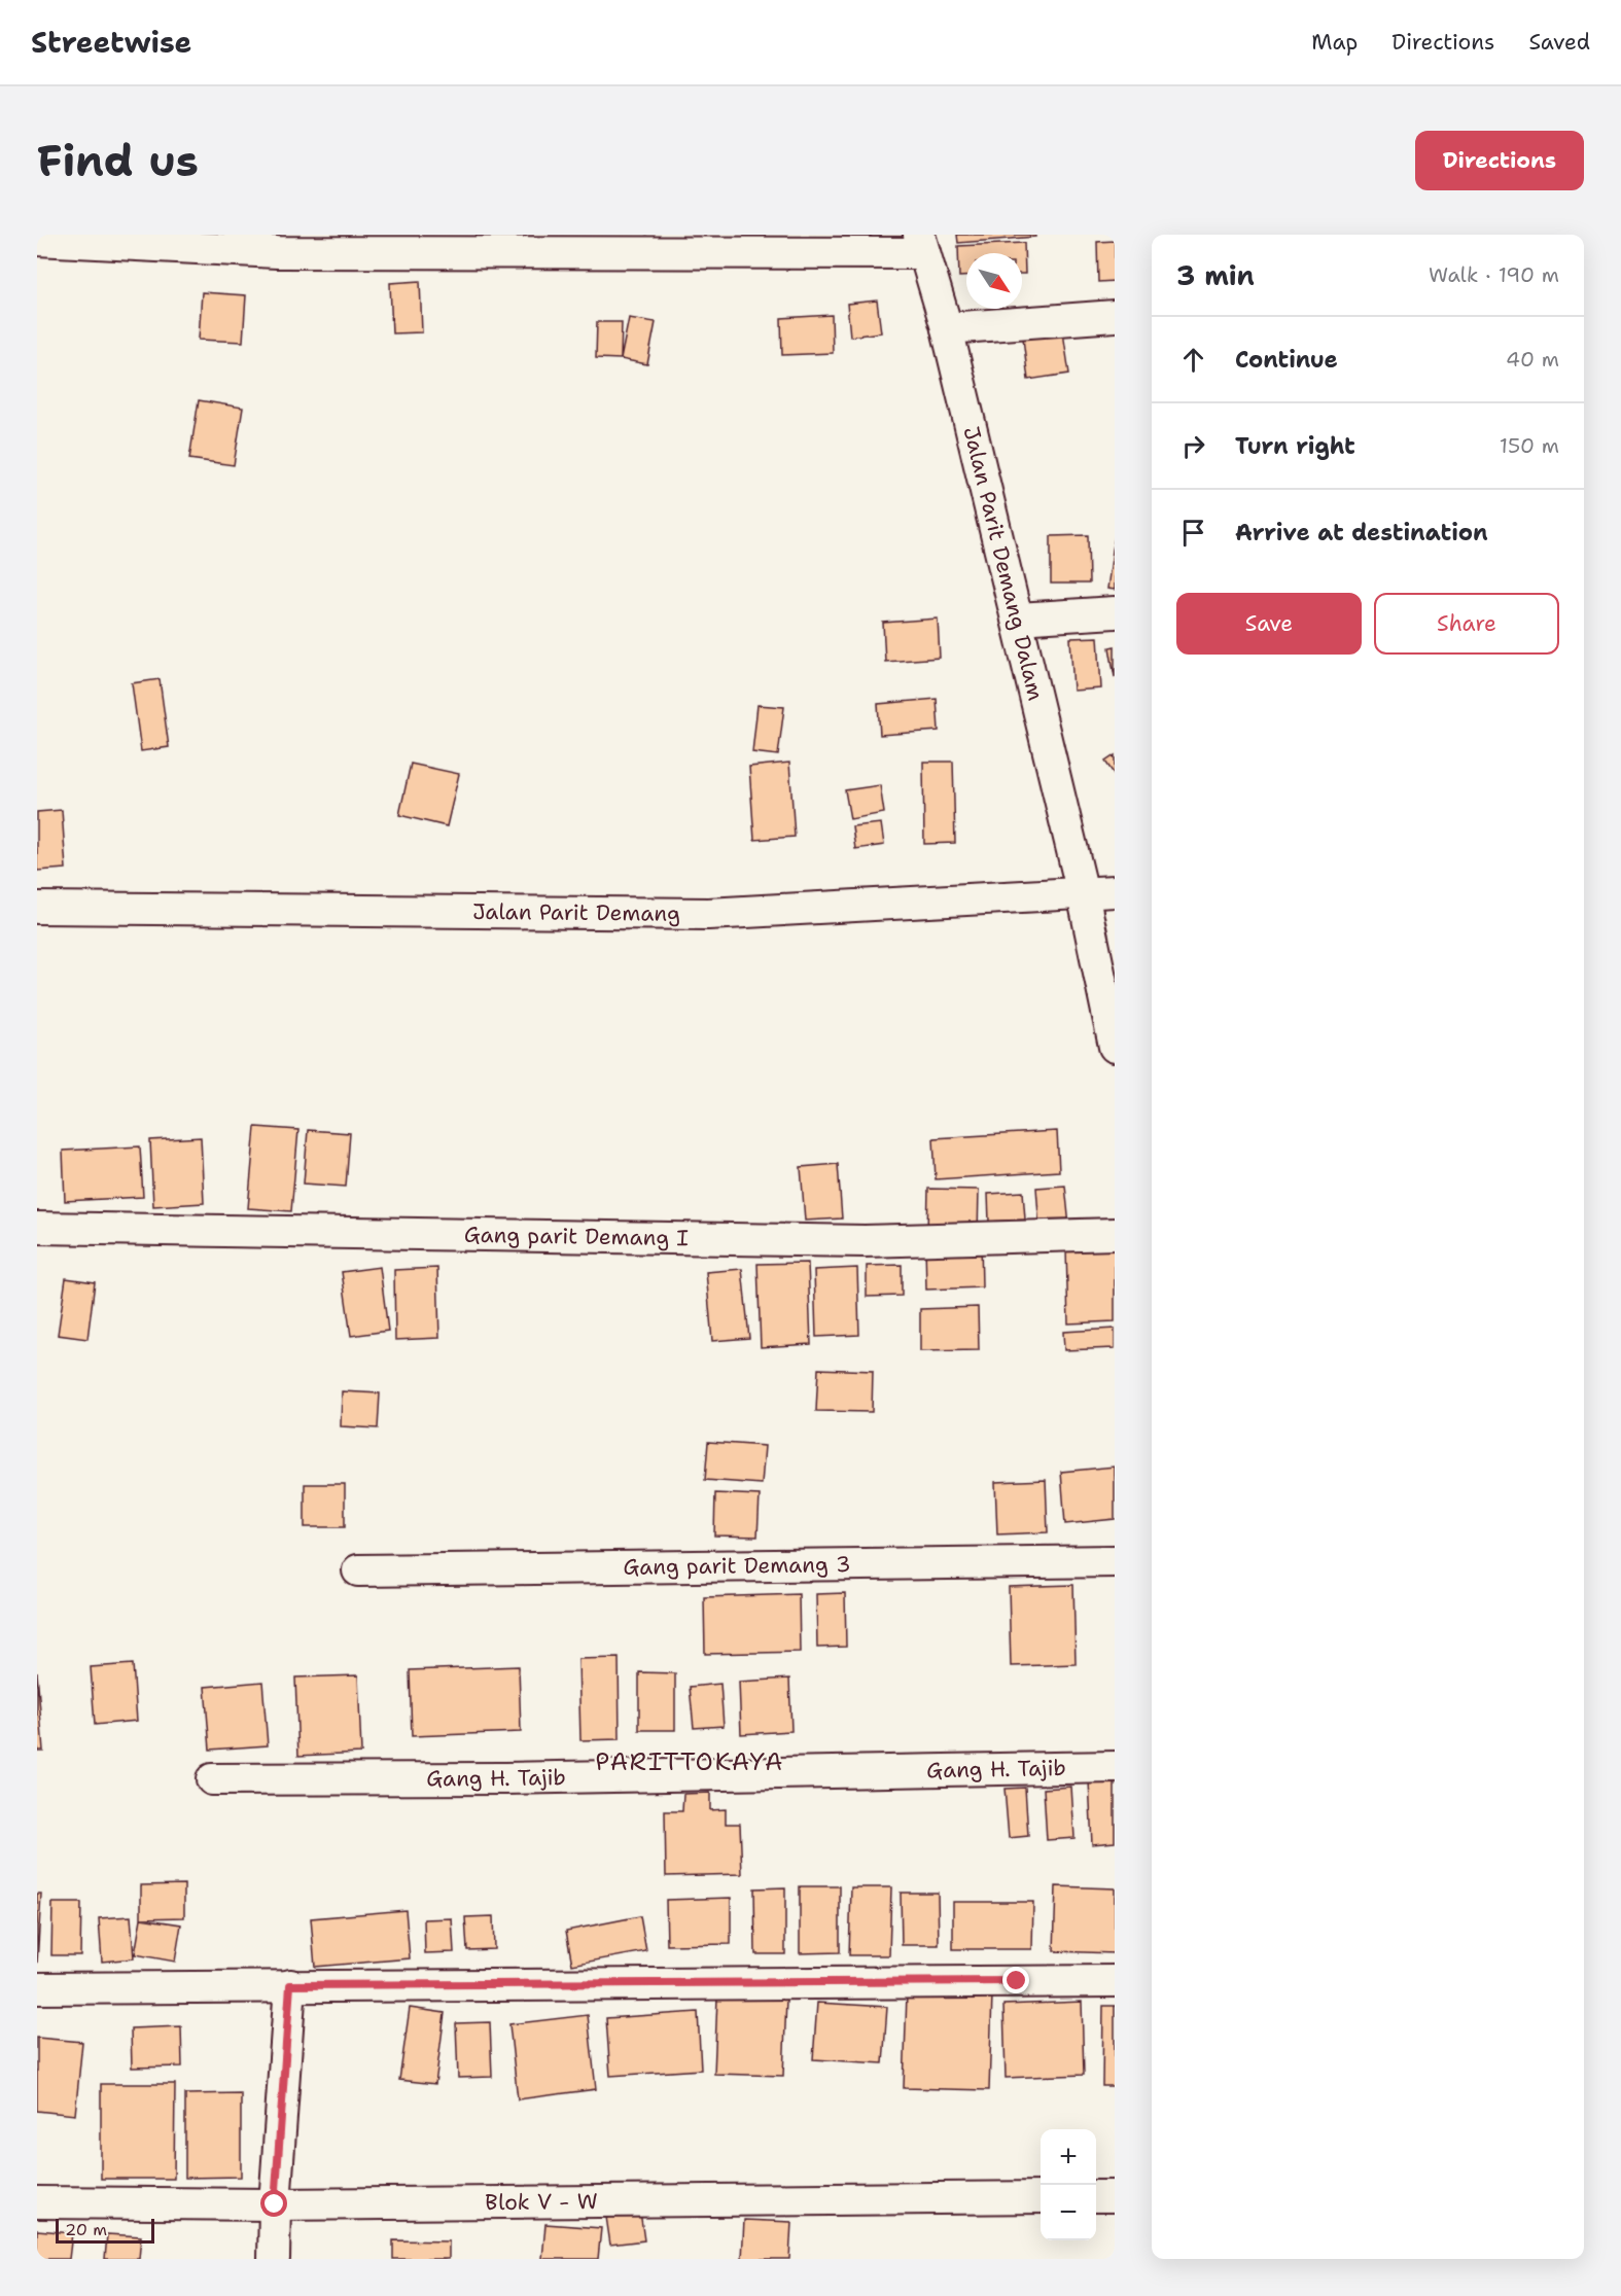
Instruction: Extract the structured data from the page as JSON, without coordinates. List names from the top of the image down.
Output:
{
  "streets": {
    "street": [
      "Jalan Parit Demang Dalam",
      "Jalan Parit Demang",
      "Gang parit Demang I",
      "Gang parit Demang 3",
      "Gang H. Tajib",
      "Blok V - W"
    ]
  },
  "crossings": [
    ["Jalan Parit Demang Dalam", "Jalan Parit Demang"]
  ],
  "districts": ["PARITTOKAYA"],
  "scale_bar": "20 m",
  "north": "bottom right",
  "page": {
    "header": "Streetwise",
    "nav": ["Map", "Directions", "Saved"],
    "buttons": [
      "Directions",
      ["Save", "Share"]
    ],
    "title": "Find us",
    "heading": ["3 min", "Walk · 190 m"],
    "list": [
      ["Continue", "40 m"],
      ["Turn right", "150 m"],
      "Arrive at destination"
    ],
    "map_buttons": ["+", "−"],
    "scale": "20 m"
  }
}
